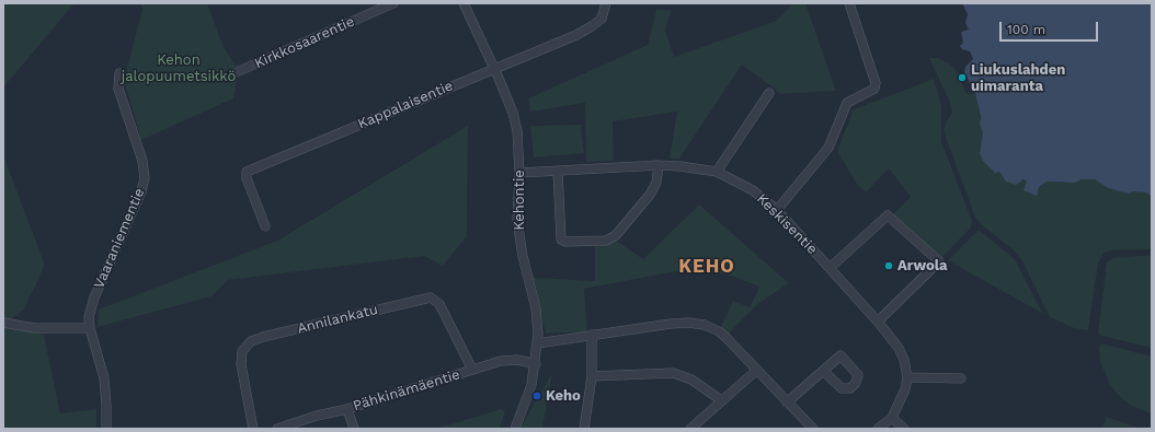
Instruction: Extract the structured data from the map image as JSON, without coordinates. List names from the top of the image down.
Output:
{
  "streets": {
    "street": [
      "Kirkkosaarentie",
      "Kappalaisentie",
      "Kehontie",
      "Keskisentie",
      "Vaaraniementie",
      "Annilankatu",
      "Pähkinämäentie"
    ]
  },
  "crossings": [
    ["Kappalaisentie", "Kehontie"],
    ["Kehontie", "Keskisentie"],
    ["Kehontie", "Pähkinämäentie"],
    ["Annilankatu", "Pähkinämäentie"]
  ],
  "districts": ["KEHO"],
  "parks": ["Kehon jalopuumetsikkö"],
  "places": ["Liukuslahden uimaranta", "Arwola", "Keho"],
  "scale_bar": "100 m"
}
